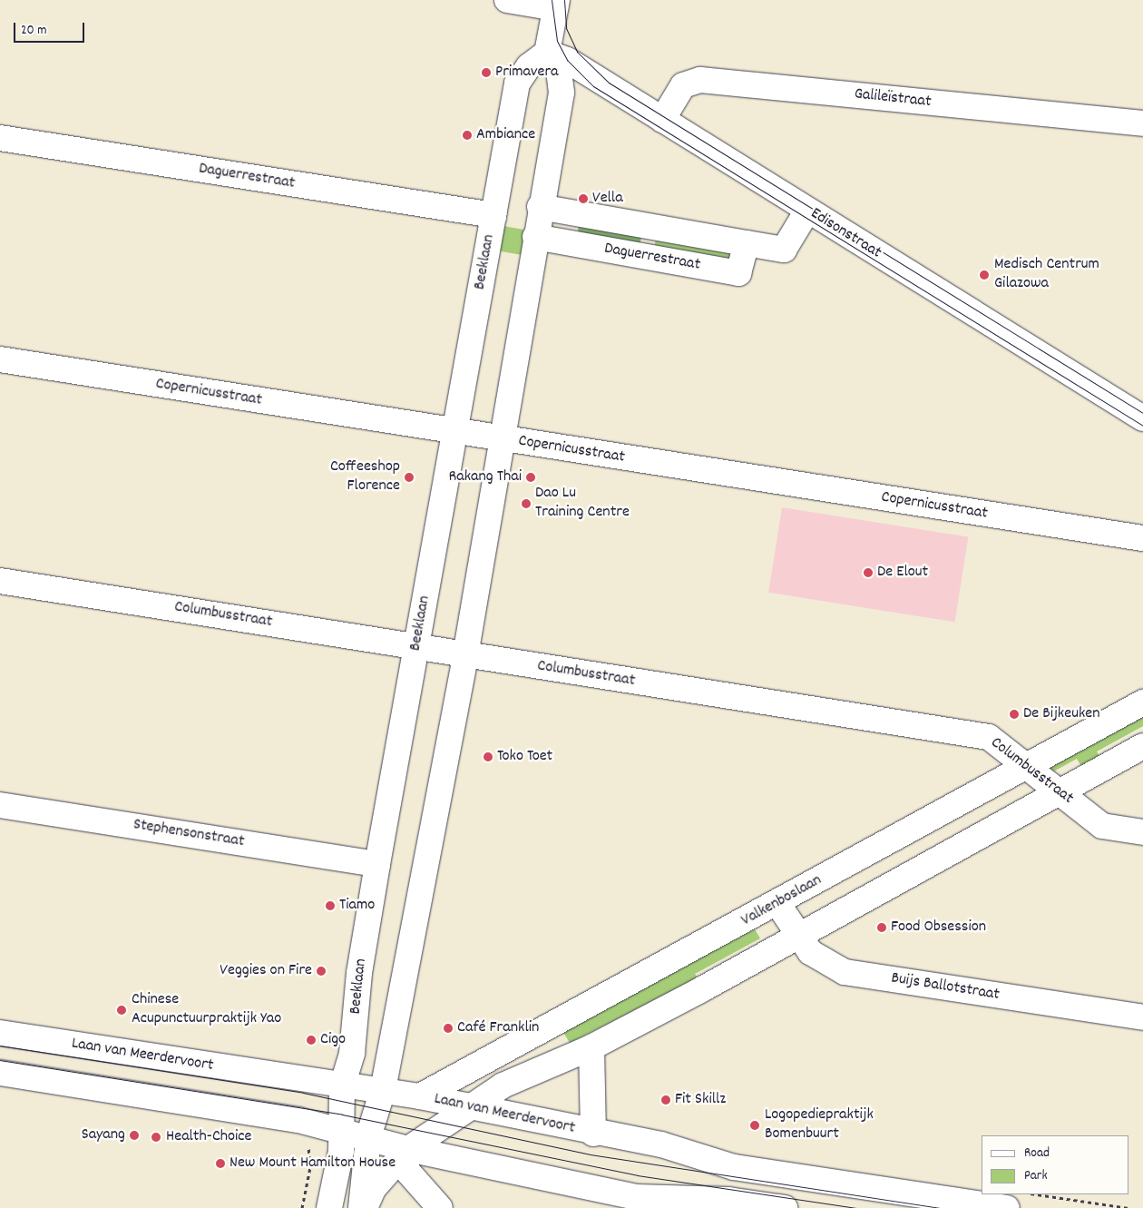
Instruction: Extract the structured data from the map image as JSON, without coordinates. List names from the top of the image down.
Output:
{
  "streets": {
    "street": [
      "Galileïstraat",
      "Daguerrestraat",
      "Edisonstraat",
      "Beeklaan",
      "Copernicusstraat",
      "Columbusstraat",
      "Stephensonstraat",
      "Valkenboslaan",
      "Buijs Ballotstraat",
      "Laan van Meerdervoort"
    ]
  },
  "crossings": [
    ["Galileïstraat", "Edisonstraat"],
    ["Daguerrestraat", "Edisonstraat"],
    ["Daguerrestraat", "Beeklaan"],
    ["Edisonstraat", "Beeklaan"],
    ["Beeklaan", "Copernicusstraat"],
    ["Beeklaan", "Columbusstraat"],
    ["Beeklaan", "Stephensonstraat"],
    ["Beeklaan", "Laan van Meerdervoort"],
    ["Columbusstraat", "Valkenboslaan"],
    ["Valkenboslaan", "Buijs Ballotstraat"],
    ["Valkenboslaan", "Laan van Meerdervoort"]
  ],
  "places": [
    "Primavera",
    "Ambiance",
    "Vella",
    "Medisch Centrum Gilazowa",
    "Coffeeshop Florence",
    "Rakang Thai",
    "Dao Lu Training Centre",
    "De Elout",
    "De Bijkeuken",
    "Toko Toet",
    "Tiamo",
    "Food Obsession",
    "Veggies on Fire",
    "Chinese Acupunctuurpraktijk Yao",
    "Café Franklin",
    "Cigo",
    "Fit Skillz",
    "Logopediepraktijk Bomenbuurt",
    "Sayang",
    "Health-Choice",
    "New Mount Hamilton House"
  ],
  "legend": ["Road", "Park"],
  "scale_bar": "20 m"
}
